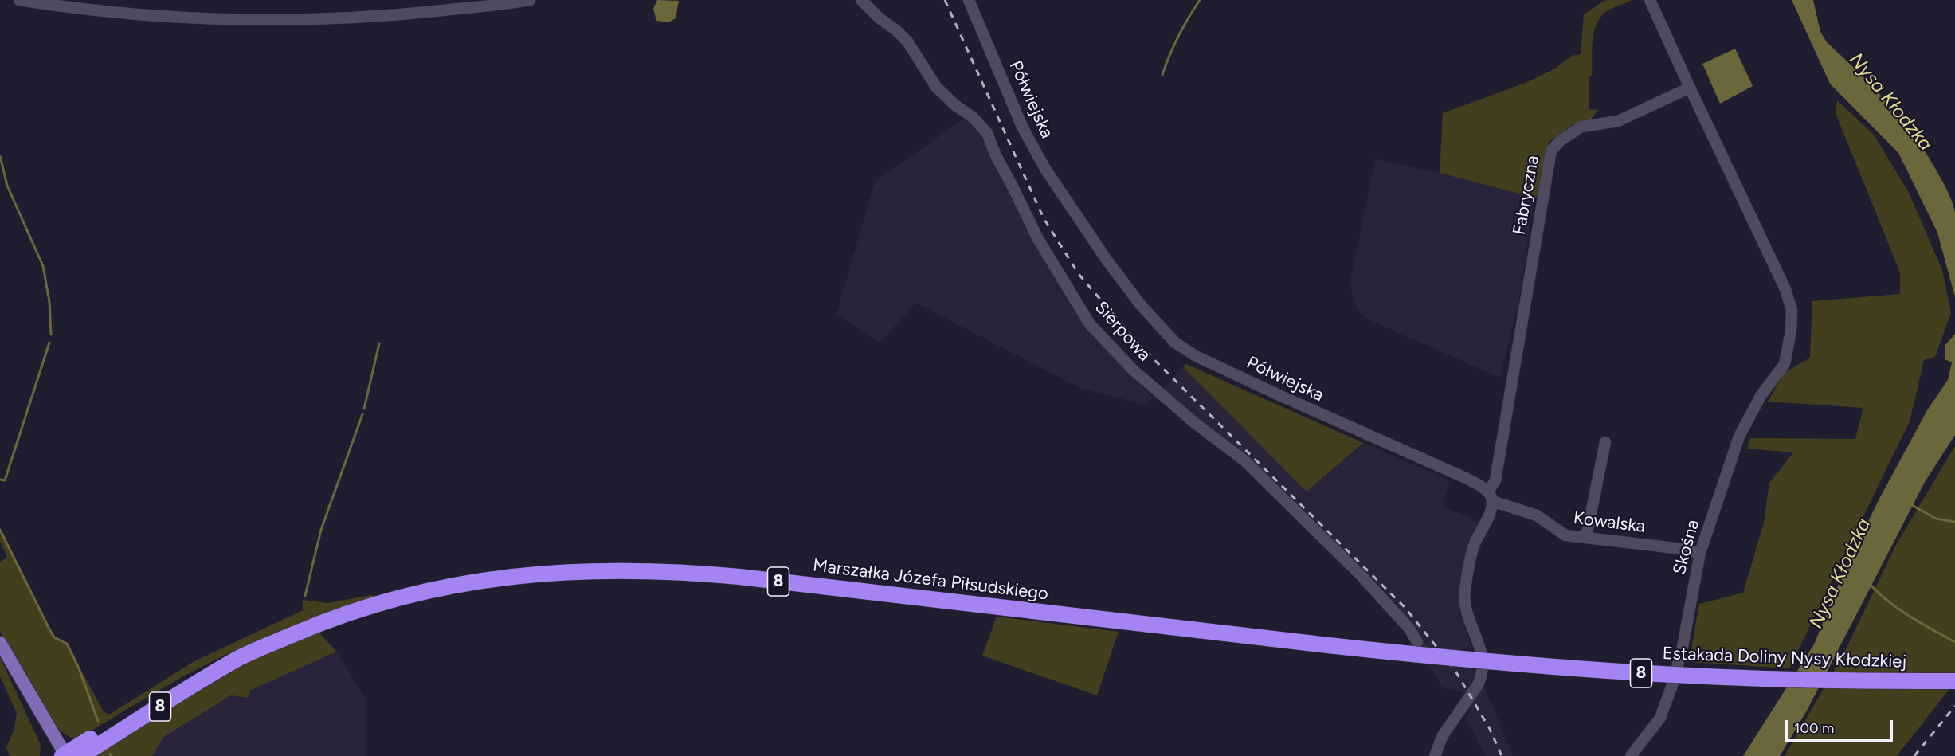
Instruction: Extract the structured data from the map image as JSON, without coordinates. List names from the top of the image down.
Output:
{
  "streets": {
    "highway": ["Marszałka Józefa Piłsudskiego", "8", "Estakada Doliny Nysy Kłodzkiej"],
    "street": [
      "Półwiejska",
      "Fabryczna",
      "Sierpowa",
      "Kowalska",
      "Skośna"
    ]
  },
  "crossings": [
    ["Półwiejska", "Fabryczna"],
    ["Półwiejska", "Kowalska"],
    ["Fabryczna", "Kowalska"],
    ["Fabryczna", "Skośna"],
    ["Kowalska", "Skośna"],
    ["Marszałka Józefa Piłsudskiego", "8"],
    ["Marszałka Józefa Piłsudskiego", "Estakada Doliny Nysy Kłodzkiej"]
  ],
  "water": ["Nysa Kłodzka"],
  "scale_bar": "100 m"
}
